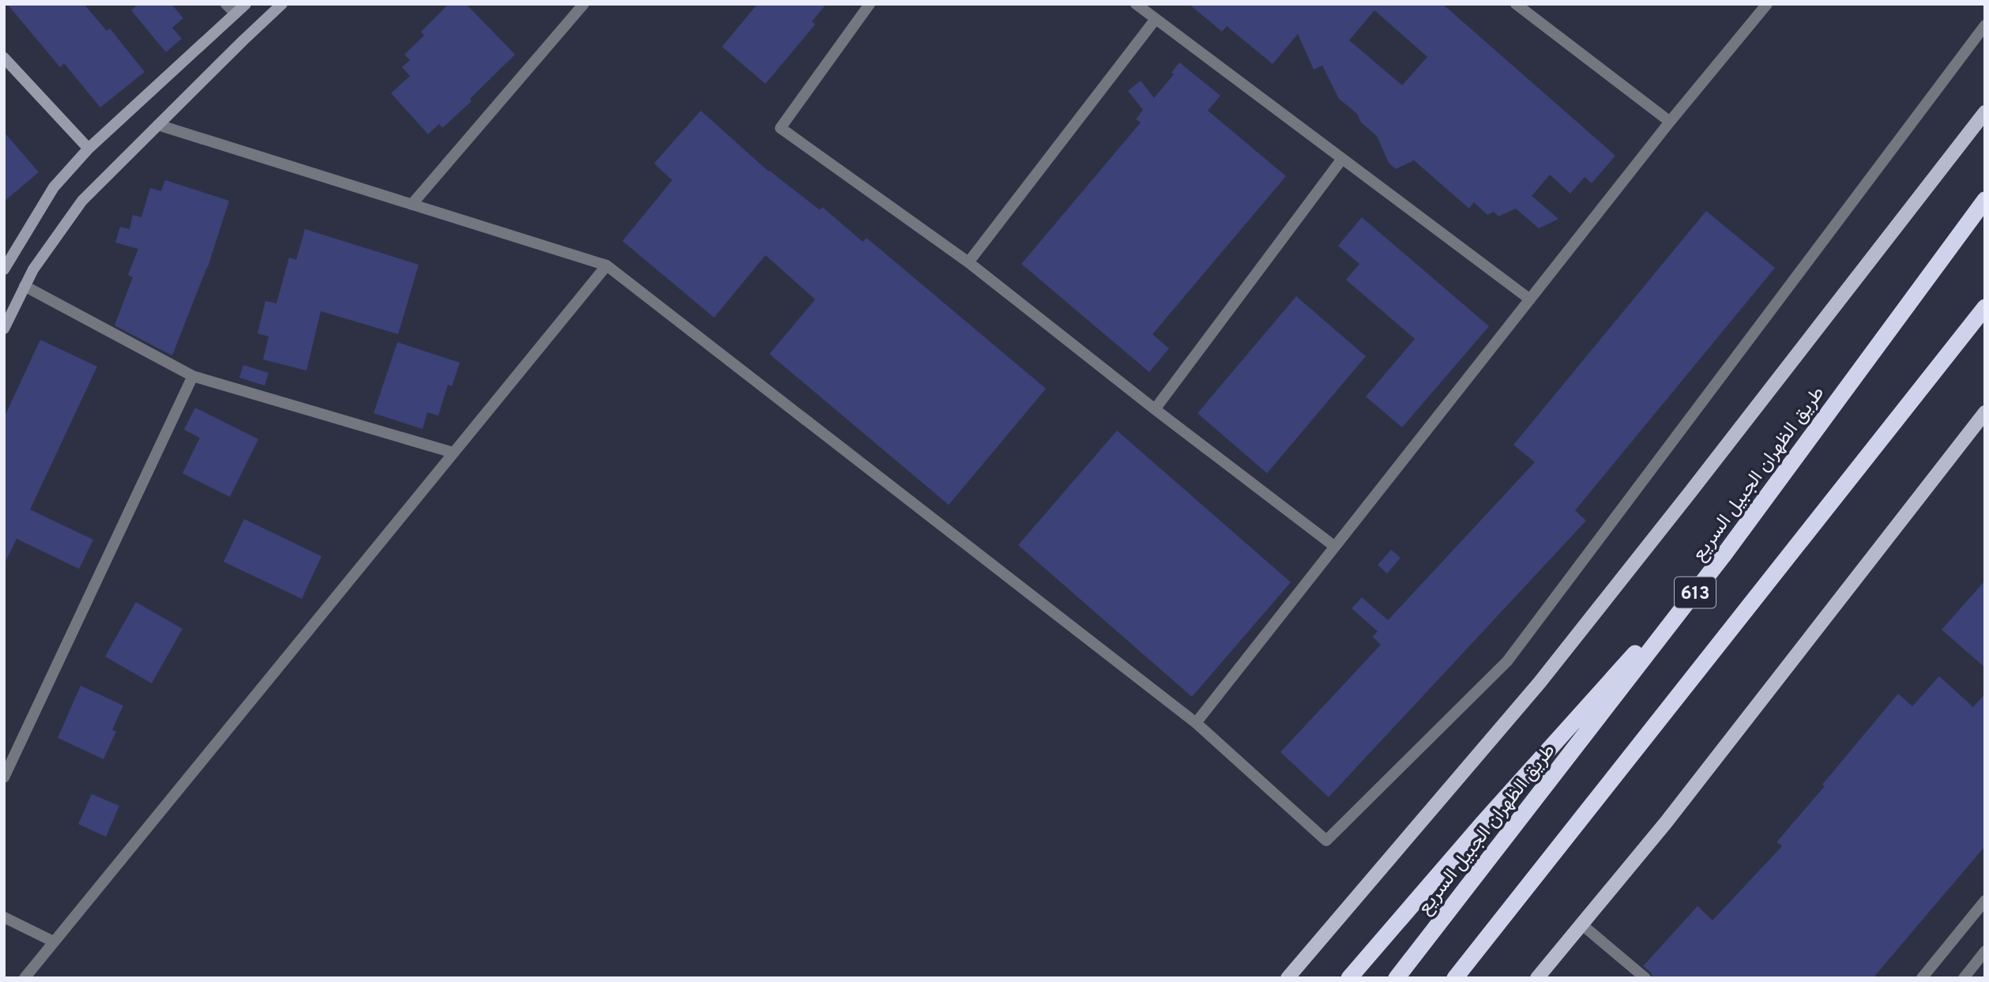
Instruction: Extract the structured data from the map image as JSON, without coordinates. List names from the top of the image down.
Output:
{
  "streets": {
    "highway": ["طريق الظهران الجبيل السريع", "613"]
  }
}
